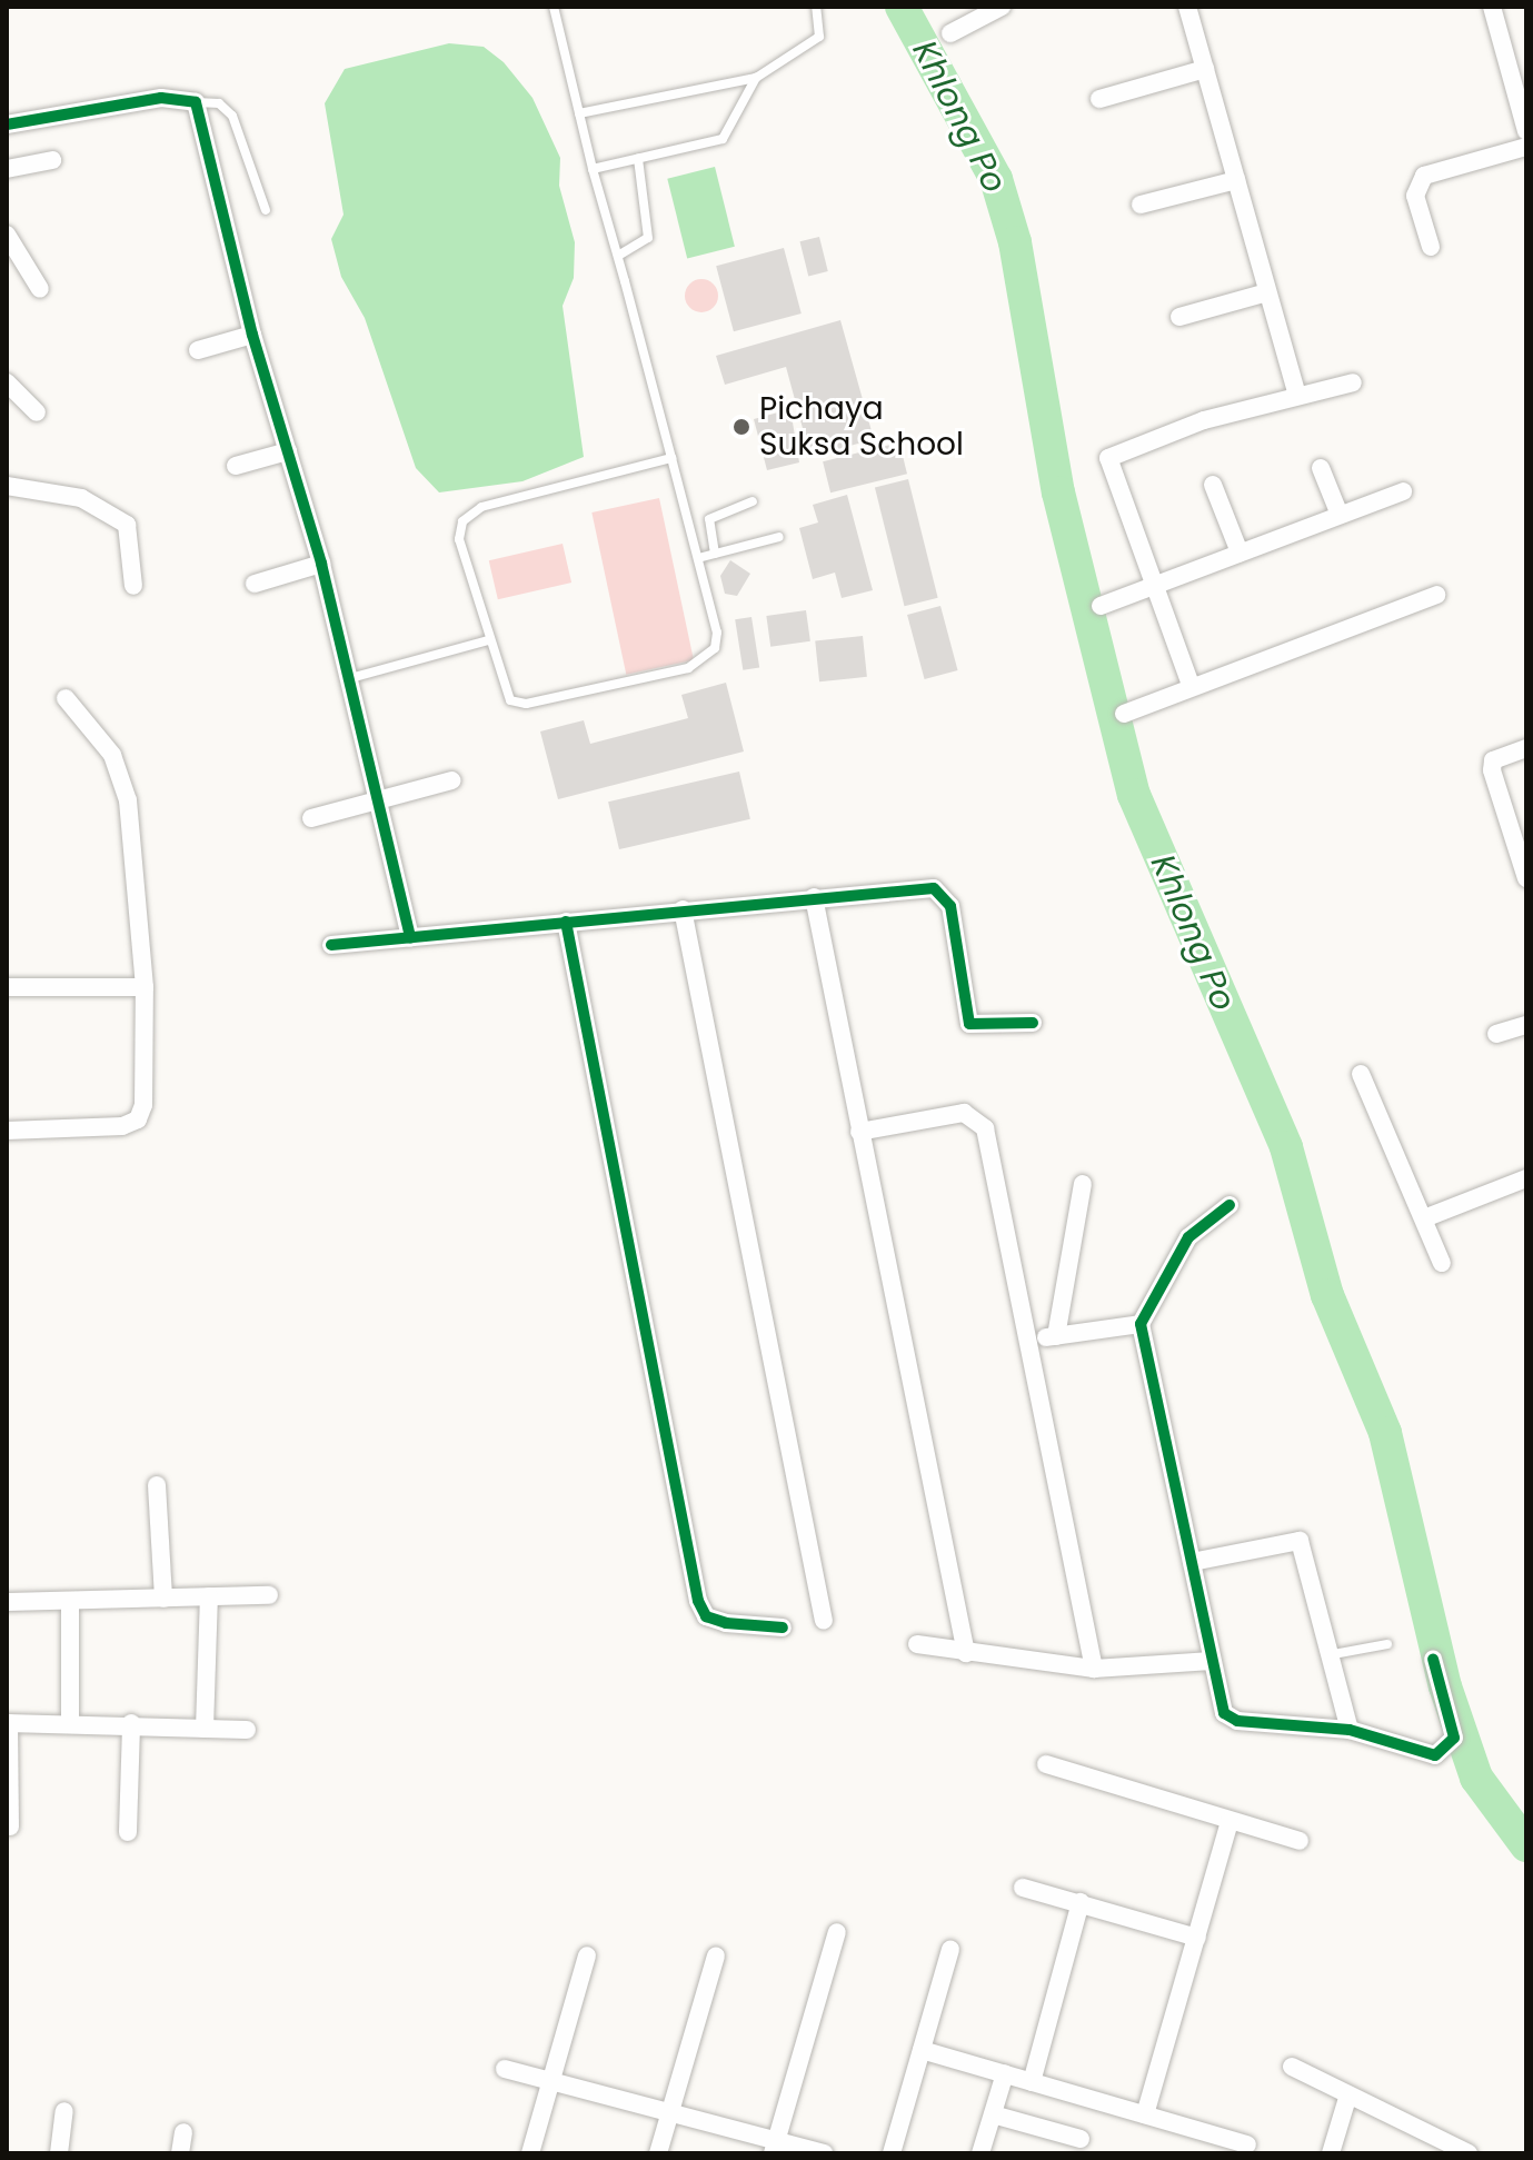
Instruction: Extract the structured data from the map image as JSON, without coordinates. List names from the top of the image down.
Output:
{
  "water": ["Khlong Po"],
  "places": ["Pichaya Suksa School"]
}
